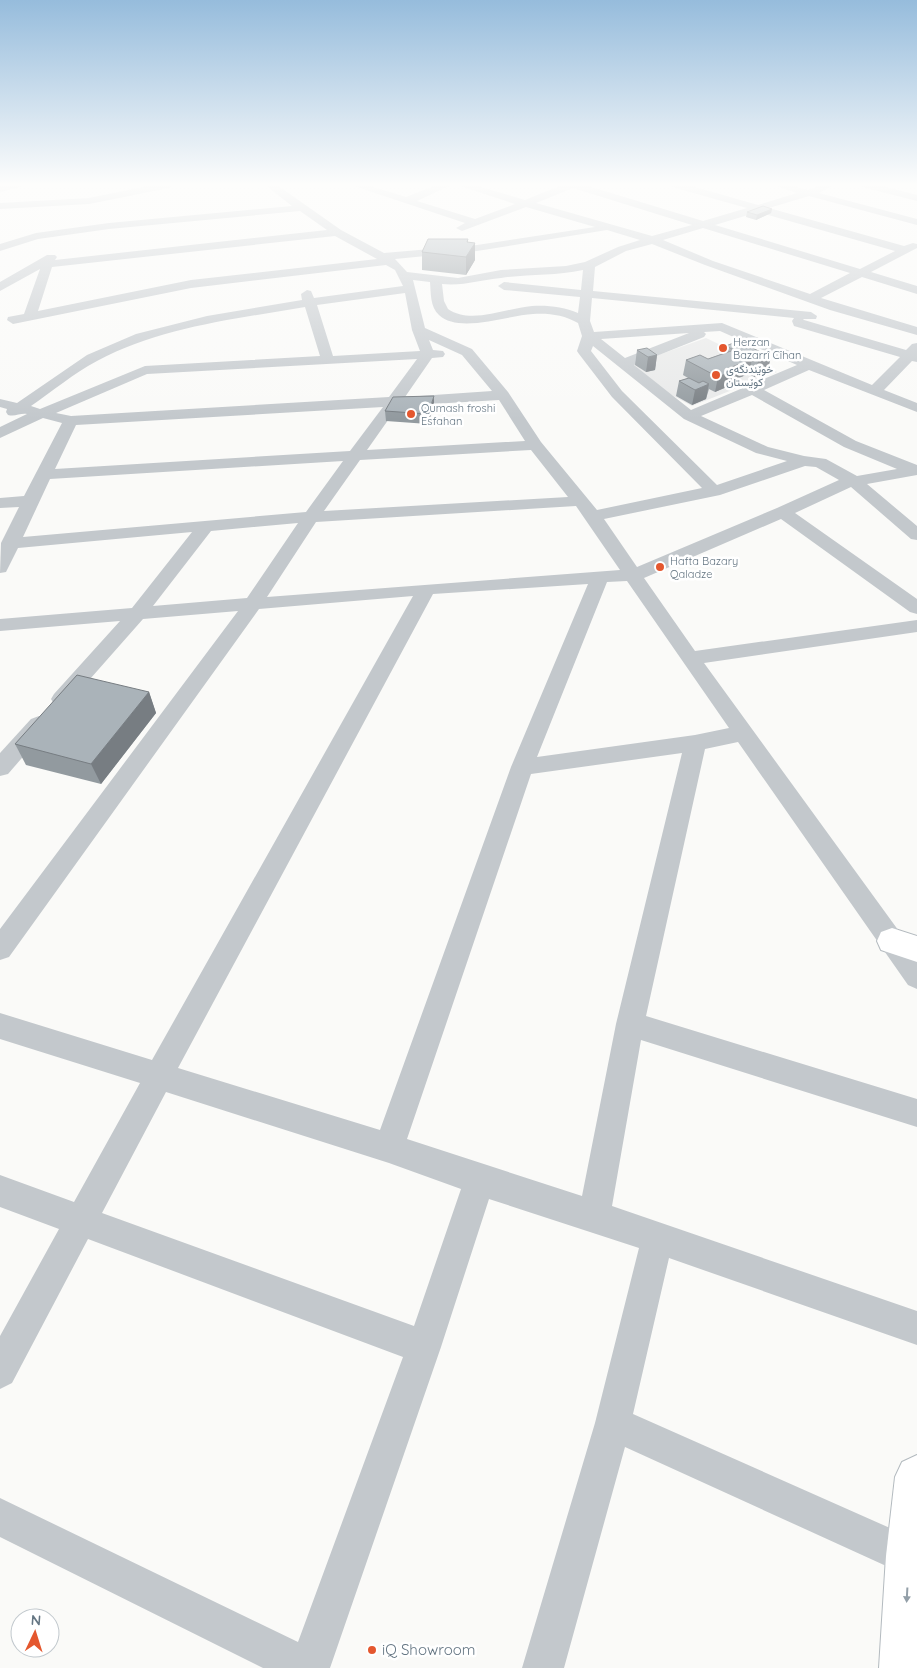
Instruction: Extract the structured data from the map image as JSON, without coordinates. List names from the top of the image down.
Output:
{
  "places": [
    "Herzan Bazarrî Cîhan",
    "خوێندنگەی کوێستان",
    "Qumash froshi Esfahan",
    "Hafta Bazary Qaladze",
    "iQ Showroom"
  ],
  "north": "top"
}
